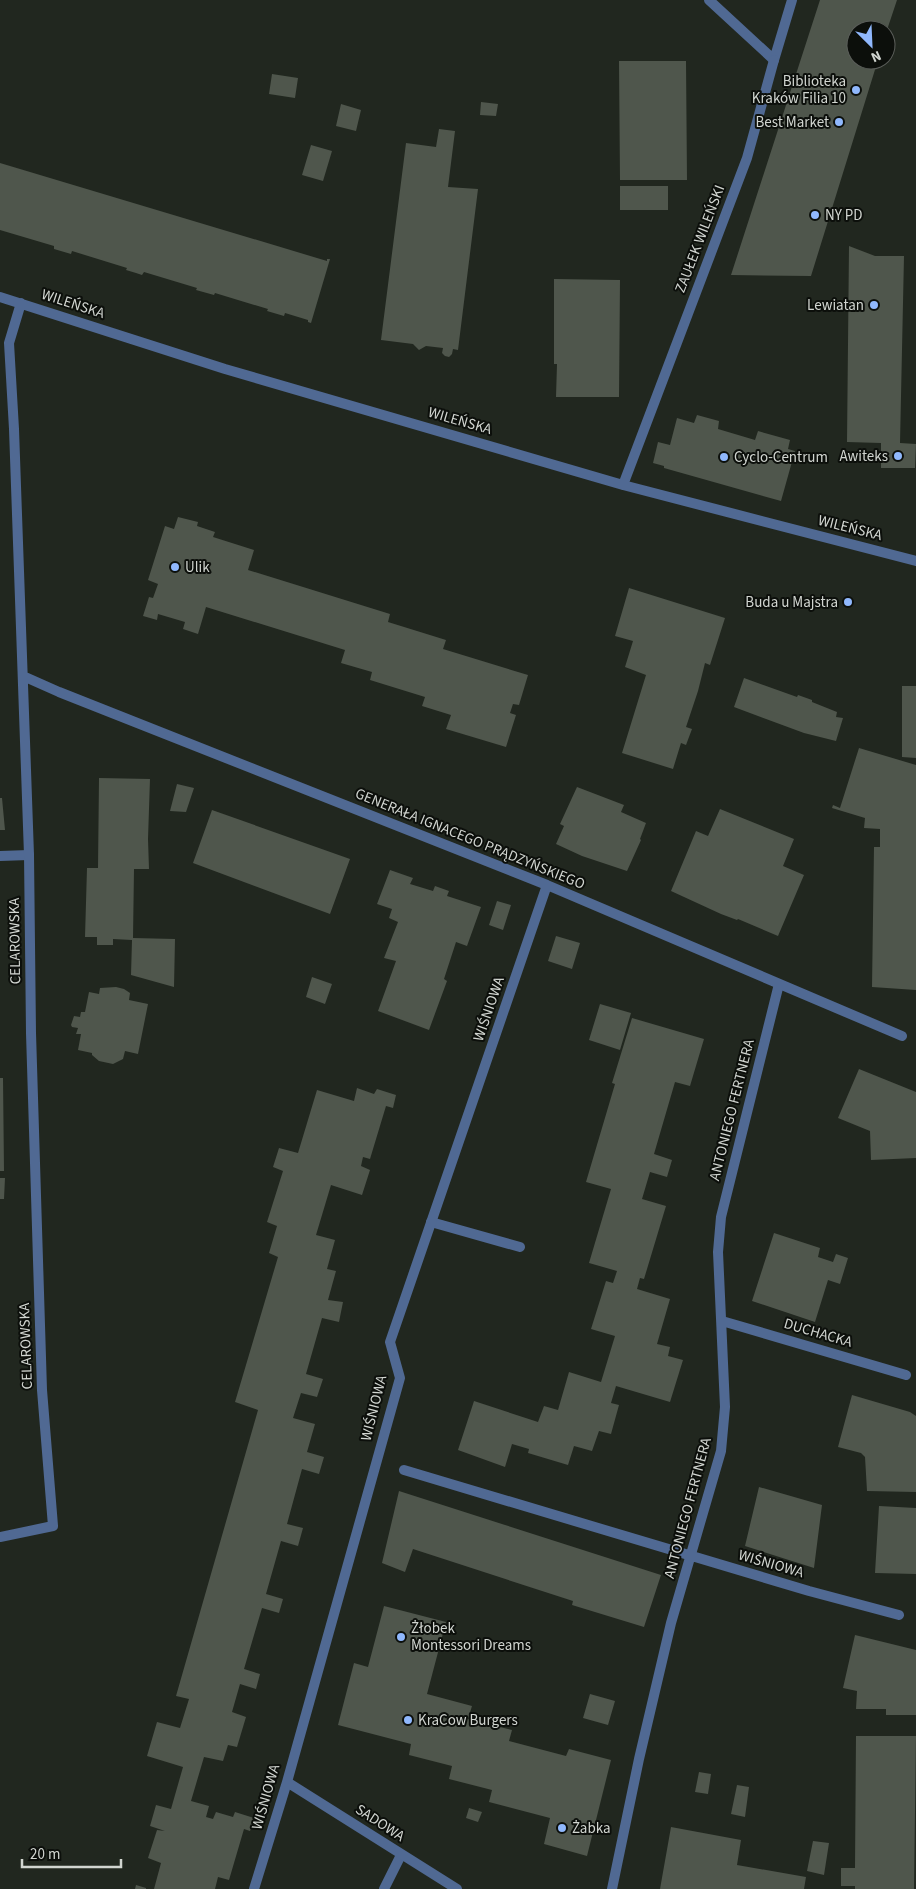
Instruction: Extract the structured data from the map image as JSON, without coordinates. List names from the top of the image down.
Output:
{
  "streets": {
    "street": [
      "ZAUŁEK WILEŃSKI",
      "WILEŃSKA",
      "GENERAŁA IGNACEGO PRĄDZYŃSKIEGO",
      "CELAROWSKA",
      "WIŚNIOWA",
      "ANTONIEGO FERTNERA",
      "DUCHACKA",
      "SADOWA"
    ]
  },
  "crossings": [
    ["ZAUŁEK WILEŃSKI", "WILEŃSKA"],
    ["WILEŃSKA", "CELAROWSKA"],
    ["GENERAŁA IGNACEGO PRĄDZYŃSKIEGO", "CELAROWSKA"],
    ["GENERAŁA IGNACEGO PRĄDZYŃSKIEGO", "WIŚNIOWA"],
    ["GENERAŁA IGNACEGO PRĄDZYŃSKIEGO", "ANTONIEGO FERTNERA"],
    ["WIŚNIOWA", "ANTONIEGO FERTNERA"],
    ["WIŚNIOWA", "SADOWA"],
    ["ANTONIEGO FERTNERA", "DUCHACKA"]
  ],
  "places": [
    "Biblioteka Kraków Filia 10",
    "Best Market",
    "NY PD",
    "Lewiatan",
    "Awiteks",
    "Cyclo-Centrum",
    "Ulik",
    "Buda u Majstra",
    "Żłobek Montessori Dreams",
    "KraCow Burgers",
    "Żabka"
  ],
  "scale_bar": "20 m",
  "north": "bottom right"
}
